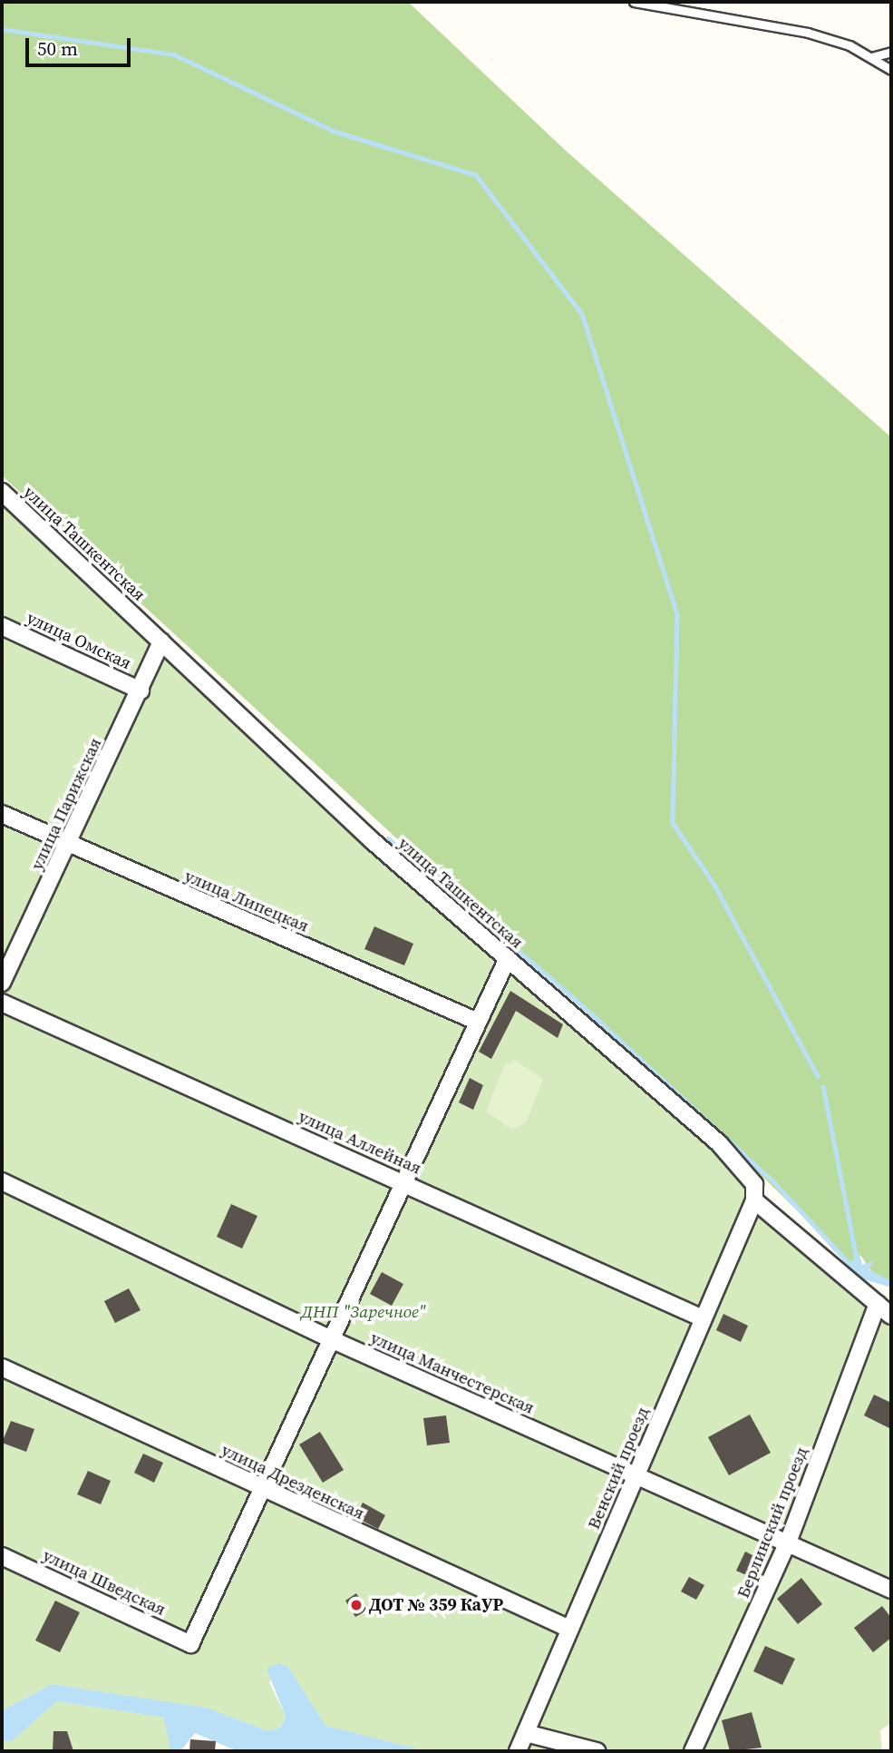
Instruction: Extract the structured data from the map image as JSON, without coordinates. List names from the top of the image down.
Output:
{
  "streets": {
    "street": [
      "улица Ташкентская",
      "улица Омская",
      "улица Парижская",
      "улица Липецкая",
      "улица Аллейная",
      "улица Манчестерская",
      "Венский проезд",
      "улица Дрезденская",
      "Берлинский проезд",
      "улица Шведская"
    ]
  },
  "crossings": [
    ["улица Ташкентская", "улица Парижская"],
    ["улица Ташкентская", "Венский проезд"],
    ["улица Омская", "улица Парижская"],
    ["улица Парижская", "улица Липецкая"],
    ["улица Аллейная", "Венский проезд"],
    ["улица Манчестерская", "Венский проезд"],
    ["улица Манчестерская", "Берлинский проезд"],
    ["Венский проезд", "улица Дрезденская"],
    ["улица Дрезденская", "улица Шведская"]
  ],
  "parks": ["ДНП \"Заречное\""],
  "places": ["ДОТ № 359 КаУР"],
  "scale_bar": "50 m"
}
